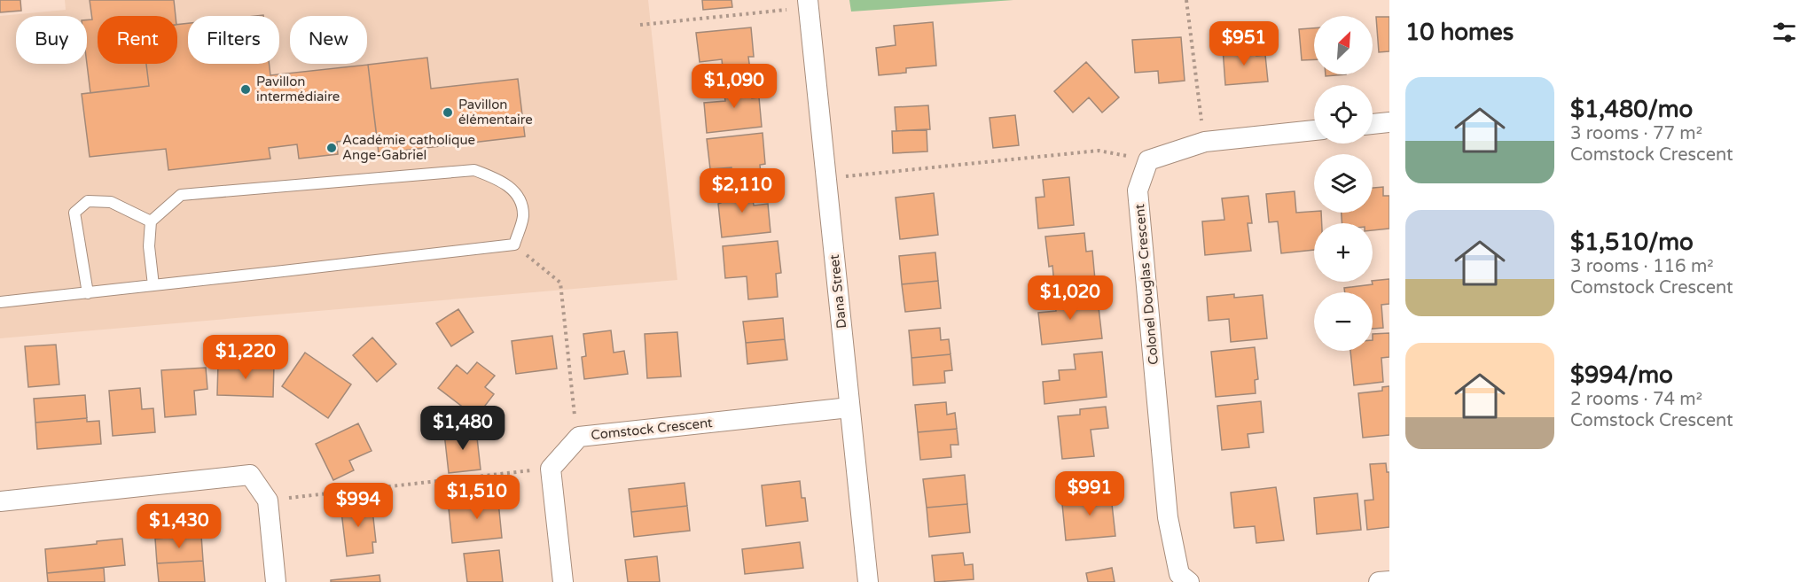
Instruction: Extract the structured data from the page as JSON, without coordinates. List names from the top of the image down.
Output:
{
  "streets": {
    "street": ["Colonel Douglas Crescent", "Dana Street", "Comstock Crescent"]
  },
  "crossings": [
    ["Dana Street", "Comstock Crescent"]
  ],
  "places": ["Pavillon intermédiaire", "Pavillon élémentaire", "Académie catholique Ange-Gabriel"],
  "north": "top right",
  "page": {
    "heading": "10 homes",
    "map_buttons": ["+", "−"],
    "chip": [
      "Buy",
      "Rent",
      "Filters",
      "New"
    ],
    "price": [
      "$951",
      "$1,090",
      "$2,110",
      "$1,020",
      "$1,220",
      "$1,480",
      "$991",
      "$1,510",
      "$994",
      "$1,430"
    ],
    "list": [
      {
        "name": "$1,480/mo",
        "note": "3 rooms · 77 m² · Comstock Crescent"
      },
      {
        "name": "$1,510/mo",
        "note": "3 rooms · 116 m² · Comstock Crescent"
      },
      {
        "name": "$994/mo",
        "note": "2 rooms · 74 m² · Comstock Crescent"
      }
    ]
  }
}
